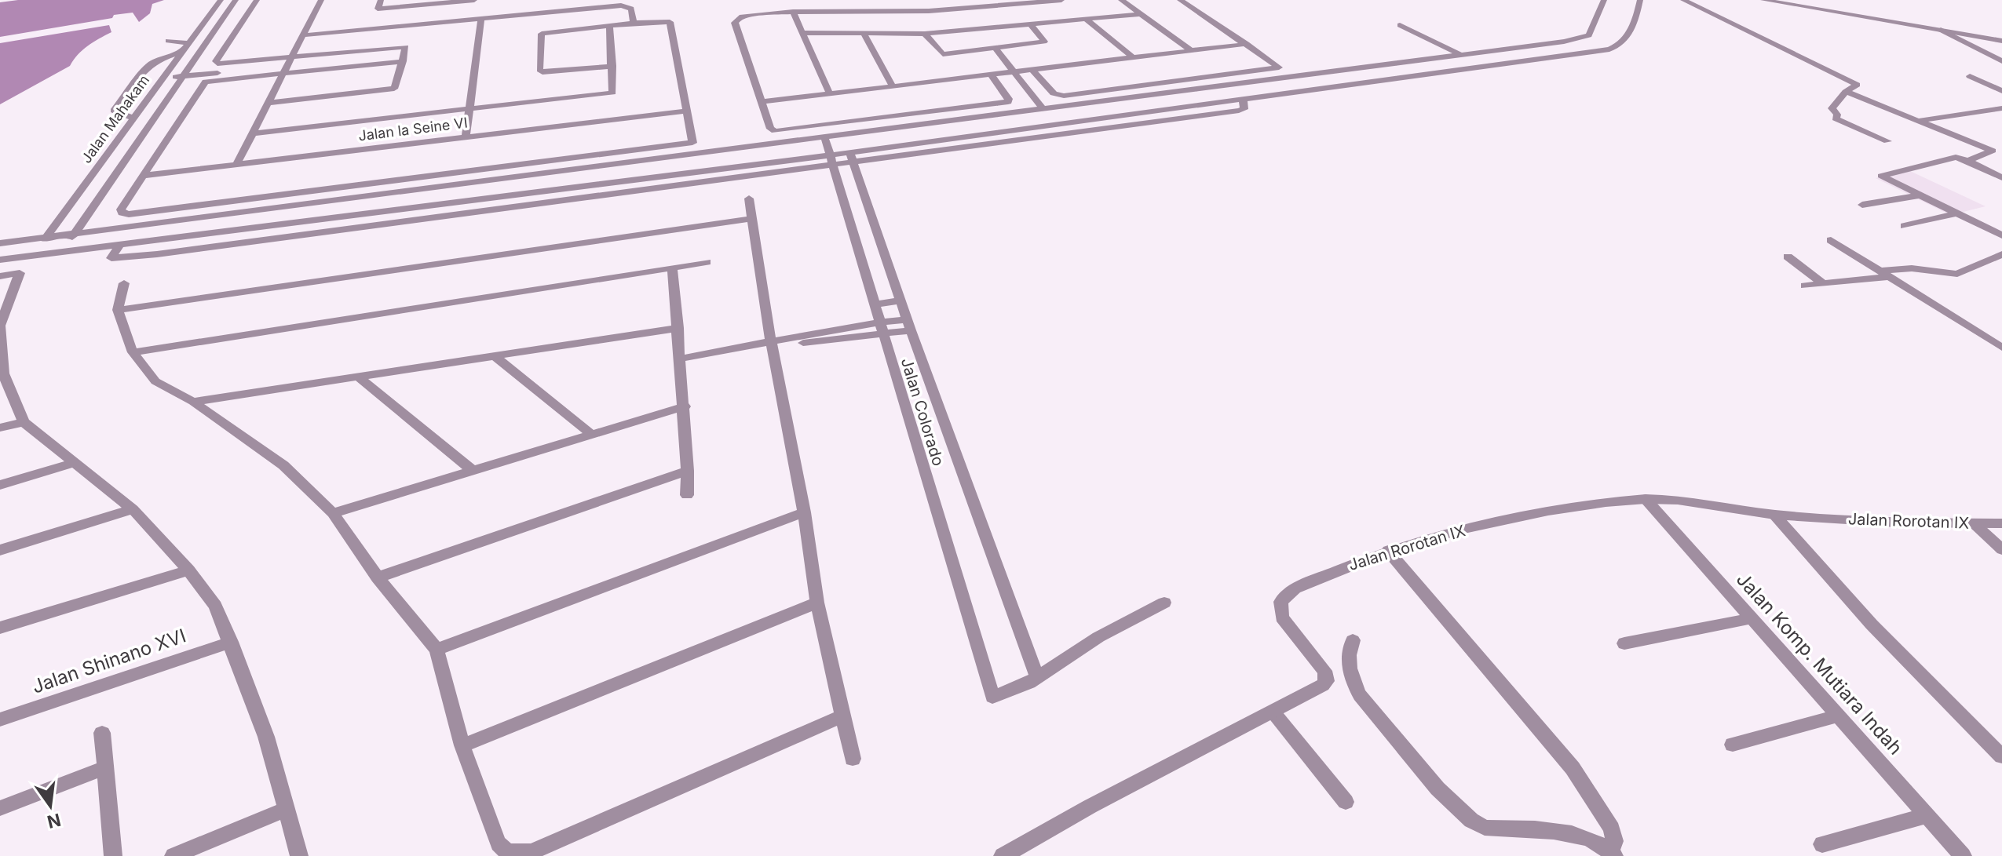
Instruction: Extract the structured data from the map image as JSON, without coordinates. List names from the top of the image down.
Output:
{
  "streets": {
    "street": [
      "Jalan Mahakam",
      "Jalan la Seine VI",
      "Jalan Colorado",
      "Jalan Rorotan IX",
      "Jalan Shinano XVI",
      "Jalan Komp. Mutiara Indah"
    ]
  },
  "crossings": [
    ["Jalan Rorotan IX", "Jalan Komp. Mutiara Indah"]
  ],
  "north": "bottom"
}
